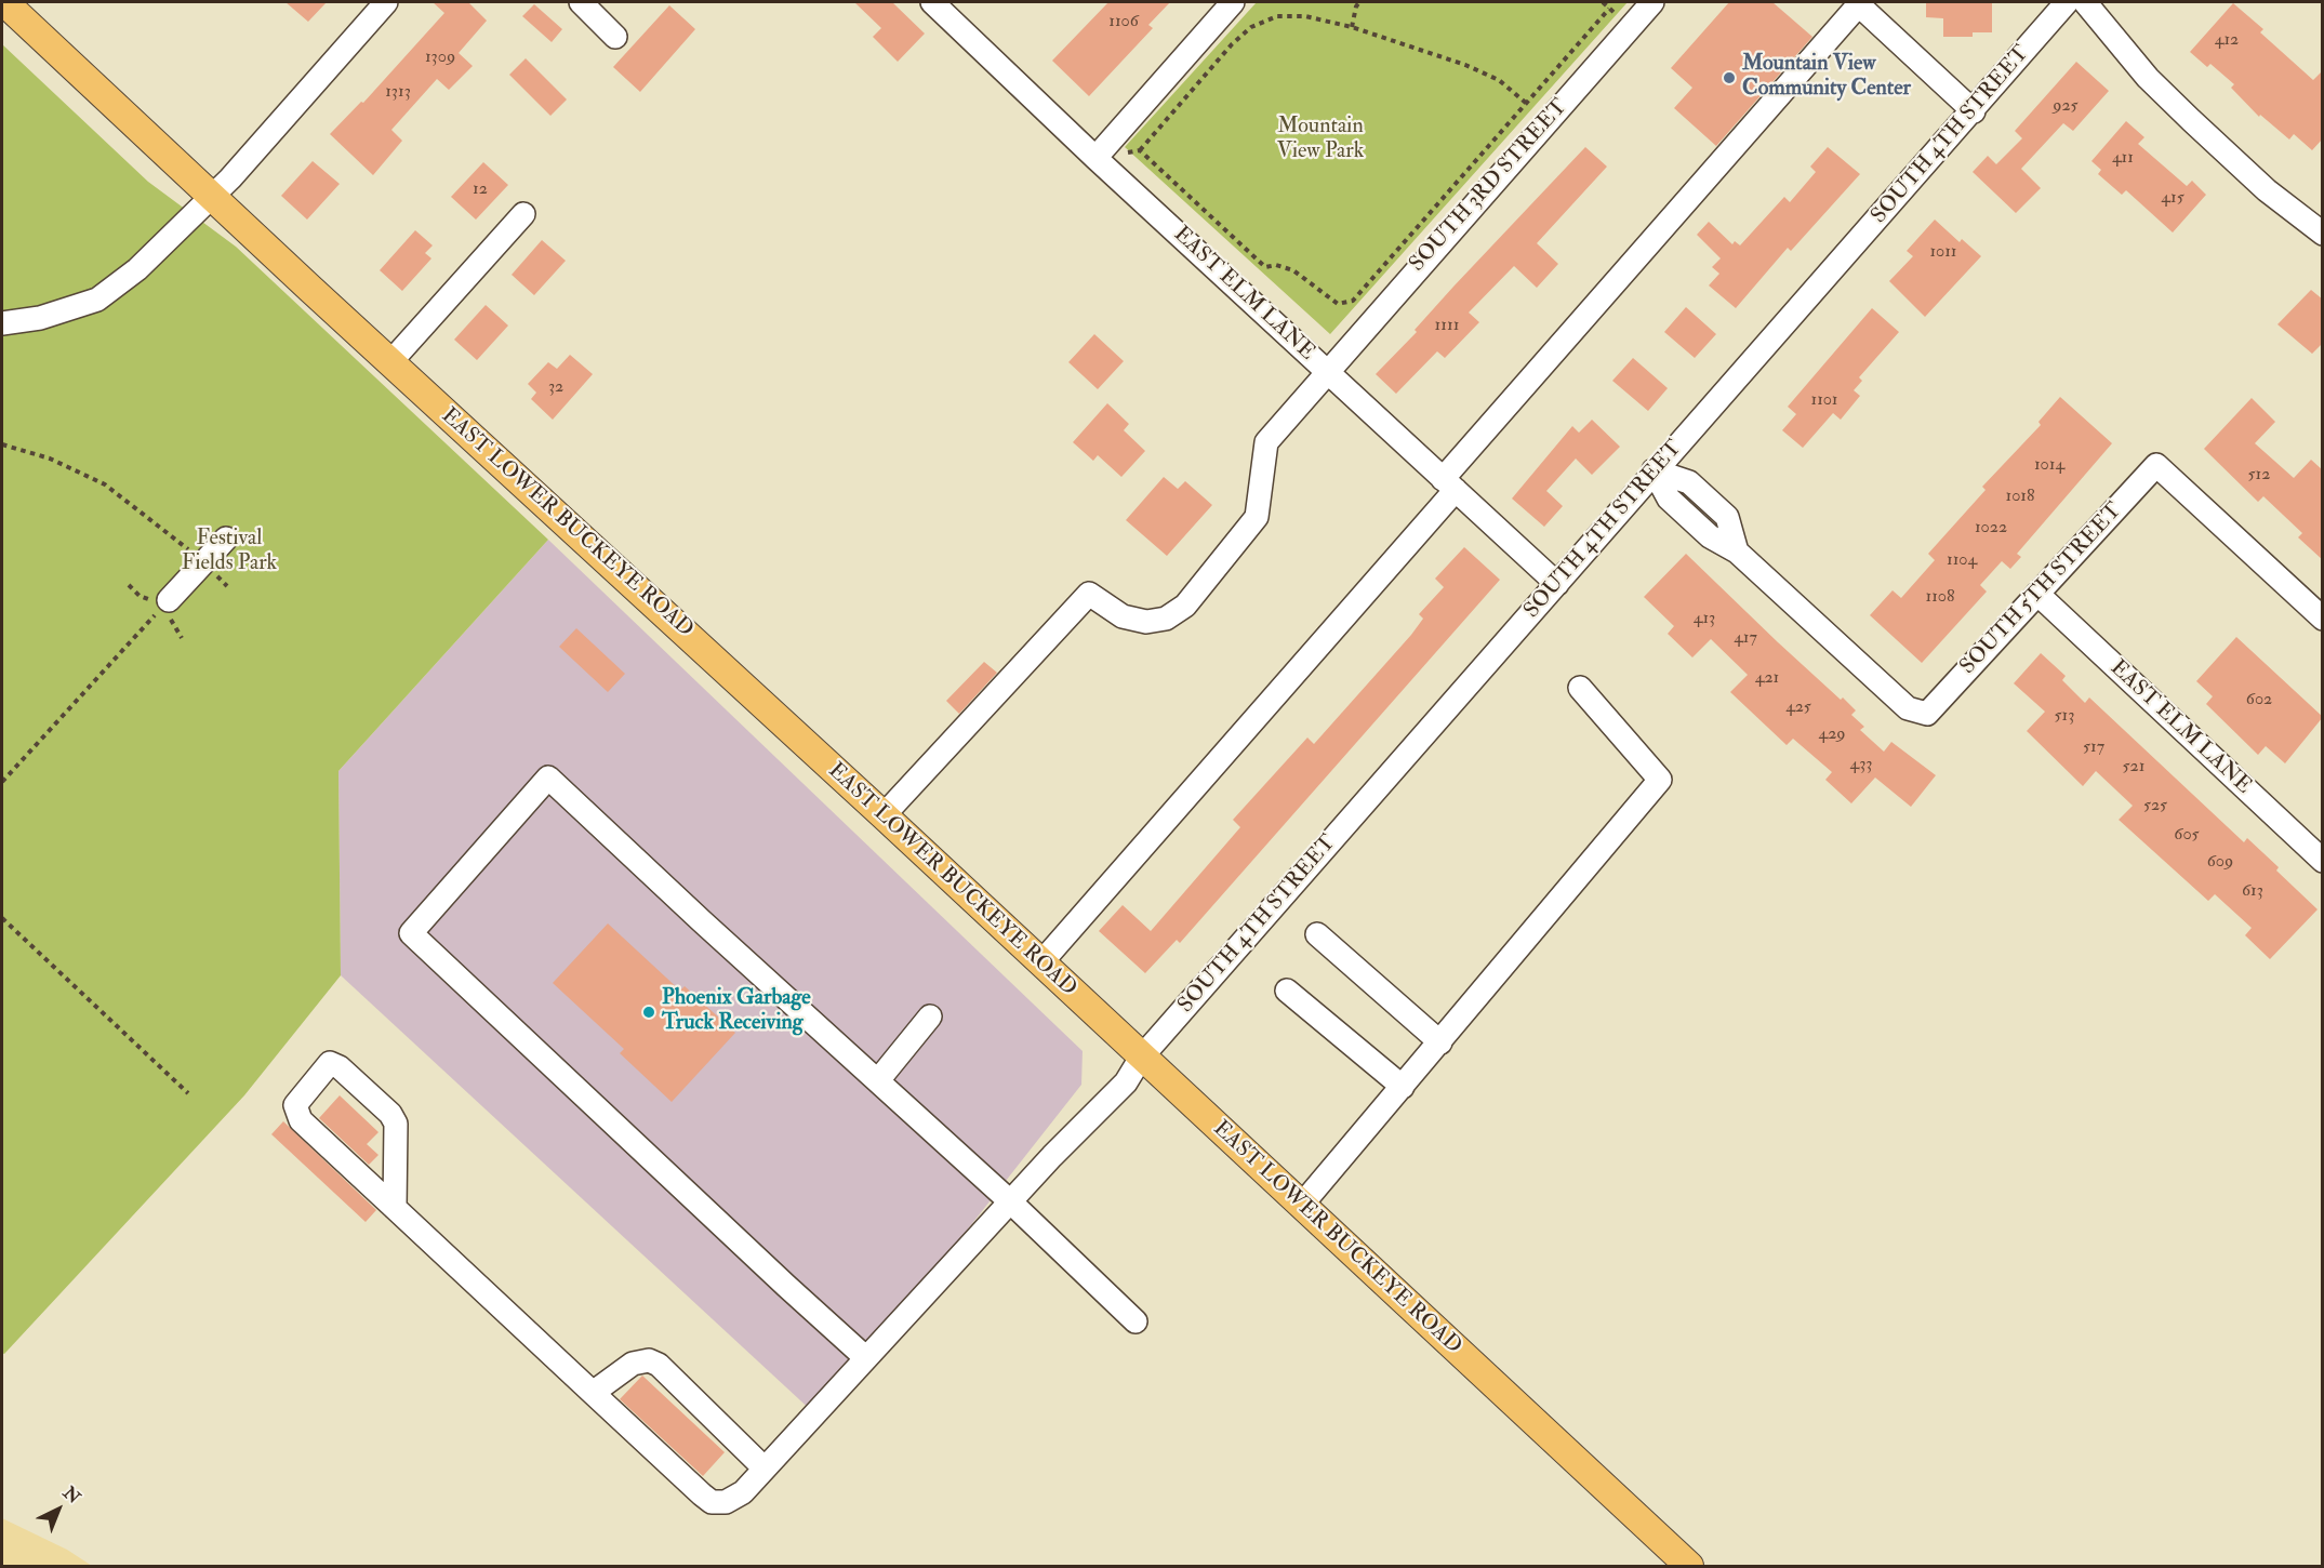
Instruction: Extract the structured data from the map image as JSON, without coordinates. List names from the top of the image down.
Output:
{
  "streets": {
    "main road": ["EAST LOWER BUCKEYE ROAD"],
    "street": [
      "SOUTH 4TH STREET",
      "SOUTH 3RD STREET",
      "EAST ELM LANE",
      "SOUTH 5TH STREET"
    ]
  },
  "crossings": [
    ["SOUTH 4TH STREET", "EAST ELM LANE"],
    ["SOUTH 4TH STREET", "EAST LOWER BUCKEYE ROAD"],
    ["SOUTH 4TH STREET", "SOUTH 5TH STREET"],
    ["SOUTH 3RD STREET", "EAST ELM LANE"],
    ["SOUTH 3RD STREET", "EAST LOWER BUCKEYE ROAD"],
    ["EAST ELM LANE", "SOUTH 5TH STREET"]
  ],
  "parks": ["Mountain View Park", "Festival Fields Park"],
  "places": ["Mountain View Community Center", "Phoenix Garbage Truck Receiving"],
  "house_numbers": [
    "1106",
    "412",
    "1309",
    "1313",
    "925",
    "411",
    "12",
    "415",
    "1011",
    "1111",
    "32",
    "1101",
    "1014",
    "512",
    "1018",
    "1022",
    "1104",
    "1108",
    "413",
    "417",
    "421",
    "602",
    "425",
    "513",
    "429",
    "517",
    "433",
    "521",
    "525",
    "605",
    "609",
    "613"
  ],
  "north": "top right"
}
